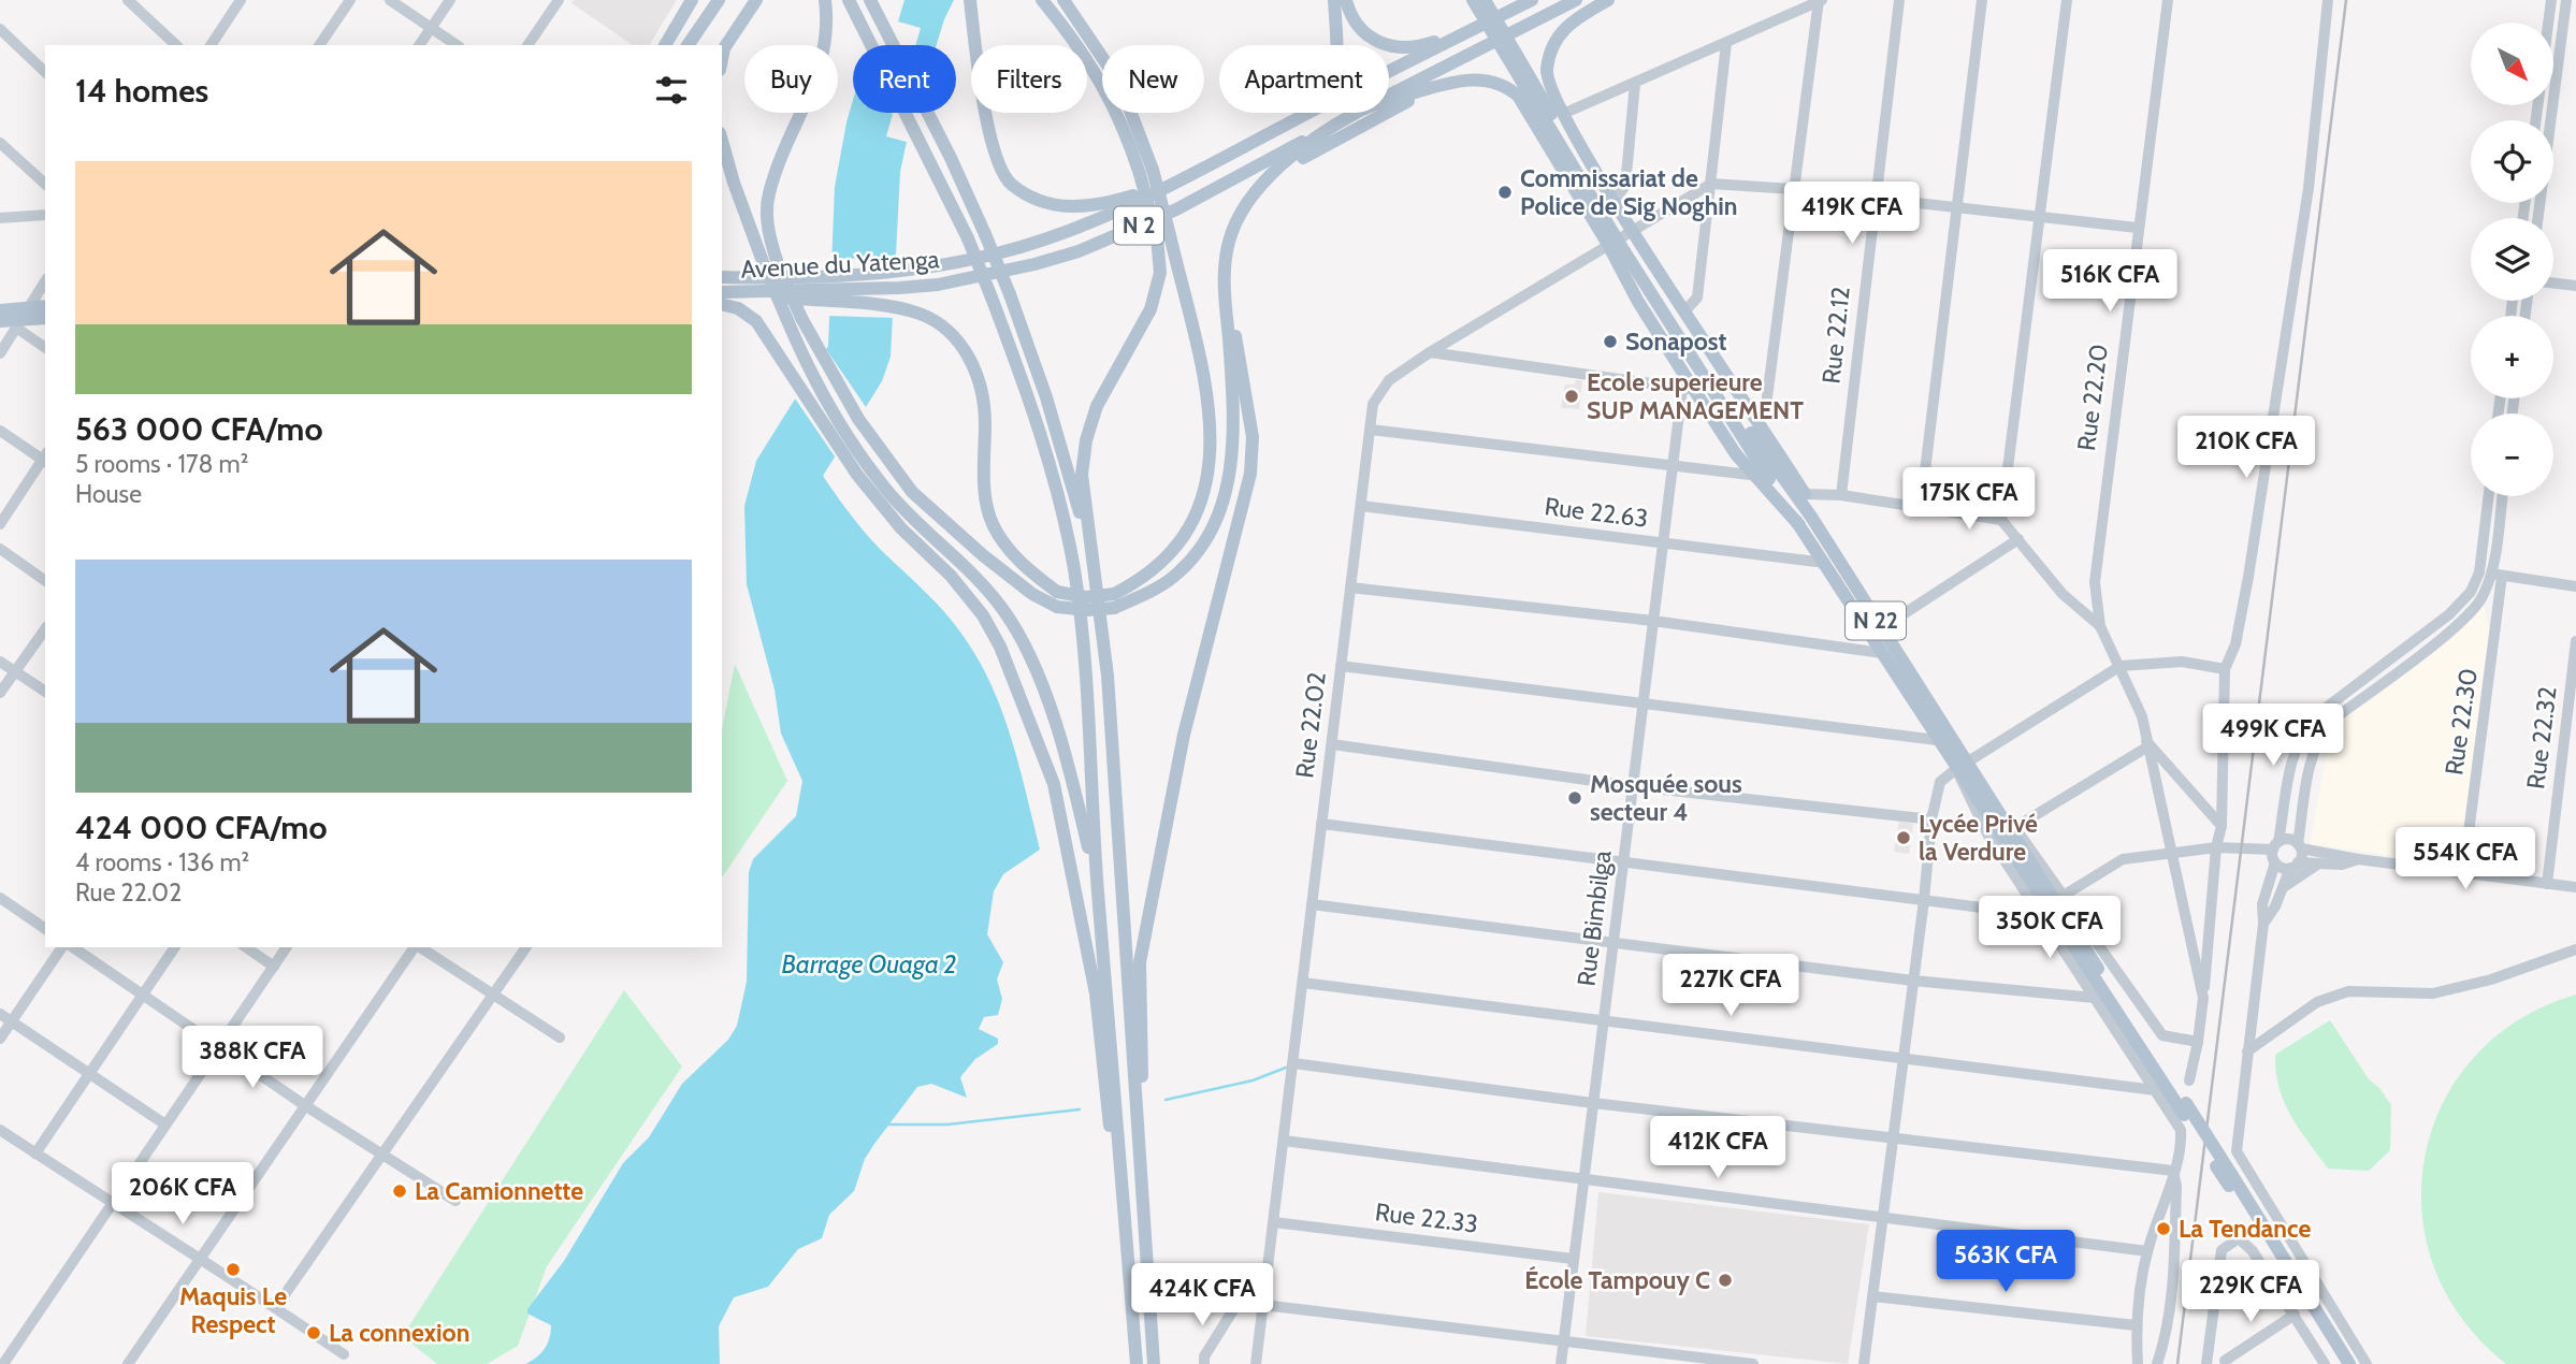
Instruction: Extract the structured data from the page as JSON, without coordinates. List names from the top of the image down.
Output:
{
  "streets": {
    "main road": ["N 2", "Avenue du Yatenga", "N 22"],
    "street": [
      "Rue 22.12",
      "Rue 22.20",
      "Rue 22.63",
      "Rue 22.30",
      "Rue 22.02",
      "Rue 22.32",
      "Rue Bimbilga",
      "Rue 22.33"
    ]
  },
  "crossings": [
    ["Rue 22.63", "N 22"],
    ["Rue 22.63", "Rue 22.02"],
    ["Rue 22.63", "Rue Bimbilga"],
    ["Rue 22.02", "Rue 22.33"],
    ["Rue Bimbilga", "Rue 22.33"]
  ],
  "water": ["Barrage Ouaga 2"],
  "places": [
    "Commissariat de Police de Sig Noghin",
    "Sonapost",
    "Ecole superieure SUP MANAGEMENT",
    "Mosquée sous secteur 4",
    "Lycée Privé la Verdure",
    "La Camionnette",
    "La Tendance",
    "Maquis Le Respect",
    "École Tampouy C",
    "La connexion"
  ],
  "north": "bottom right",
  "page": {
    "map_buttons": ["+", "−"],
    "chip": [
      "Buy",
      "Rent",
      "Filters",
      "New",
      "Apartment"
    ],
    "heading": "14 homes",
    "list": [
      {
        "name": "563 000 CFA/mo",
        "note": "5 rooms · 178 m² · House"
      },
      {
        "name": "424 000 CFA/mo",
        "note": "4 rooms · 136 m² · Rue 22.02"
      }
    ],
    "price": [
      "419K CFA",
      "516K CFA",
      "210K CFA",
      "175K CFA",
      "499K CFA",
      "554K CFA",
      "350K CFA",
      "227K CFA",
      "388K CFA",
      "412K CFA",
      "206K CFA",
      "563K CFA",
      "229K CFA",
      "424K CFA"
    ]
  }
}
